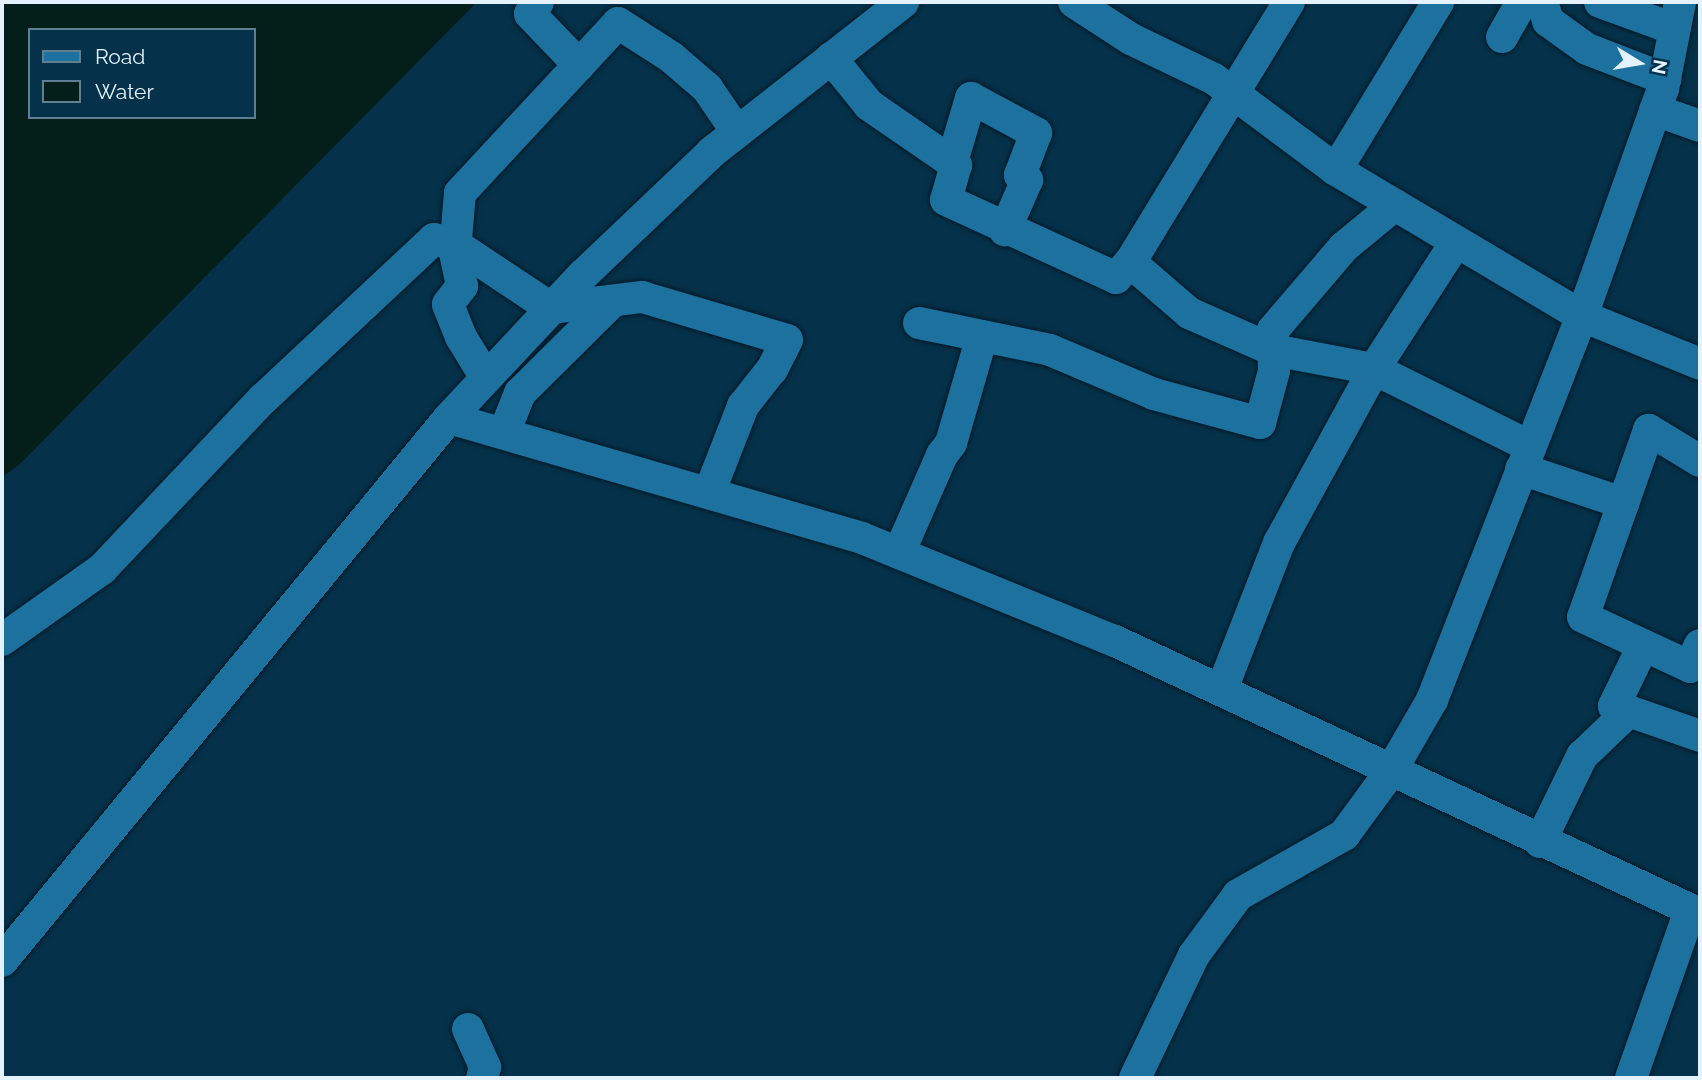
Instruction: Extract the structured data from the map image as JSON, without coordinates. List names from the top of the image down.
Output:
{
  "legend": ["Road", "Water"],
  "north": "right"
}
